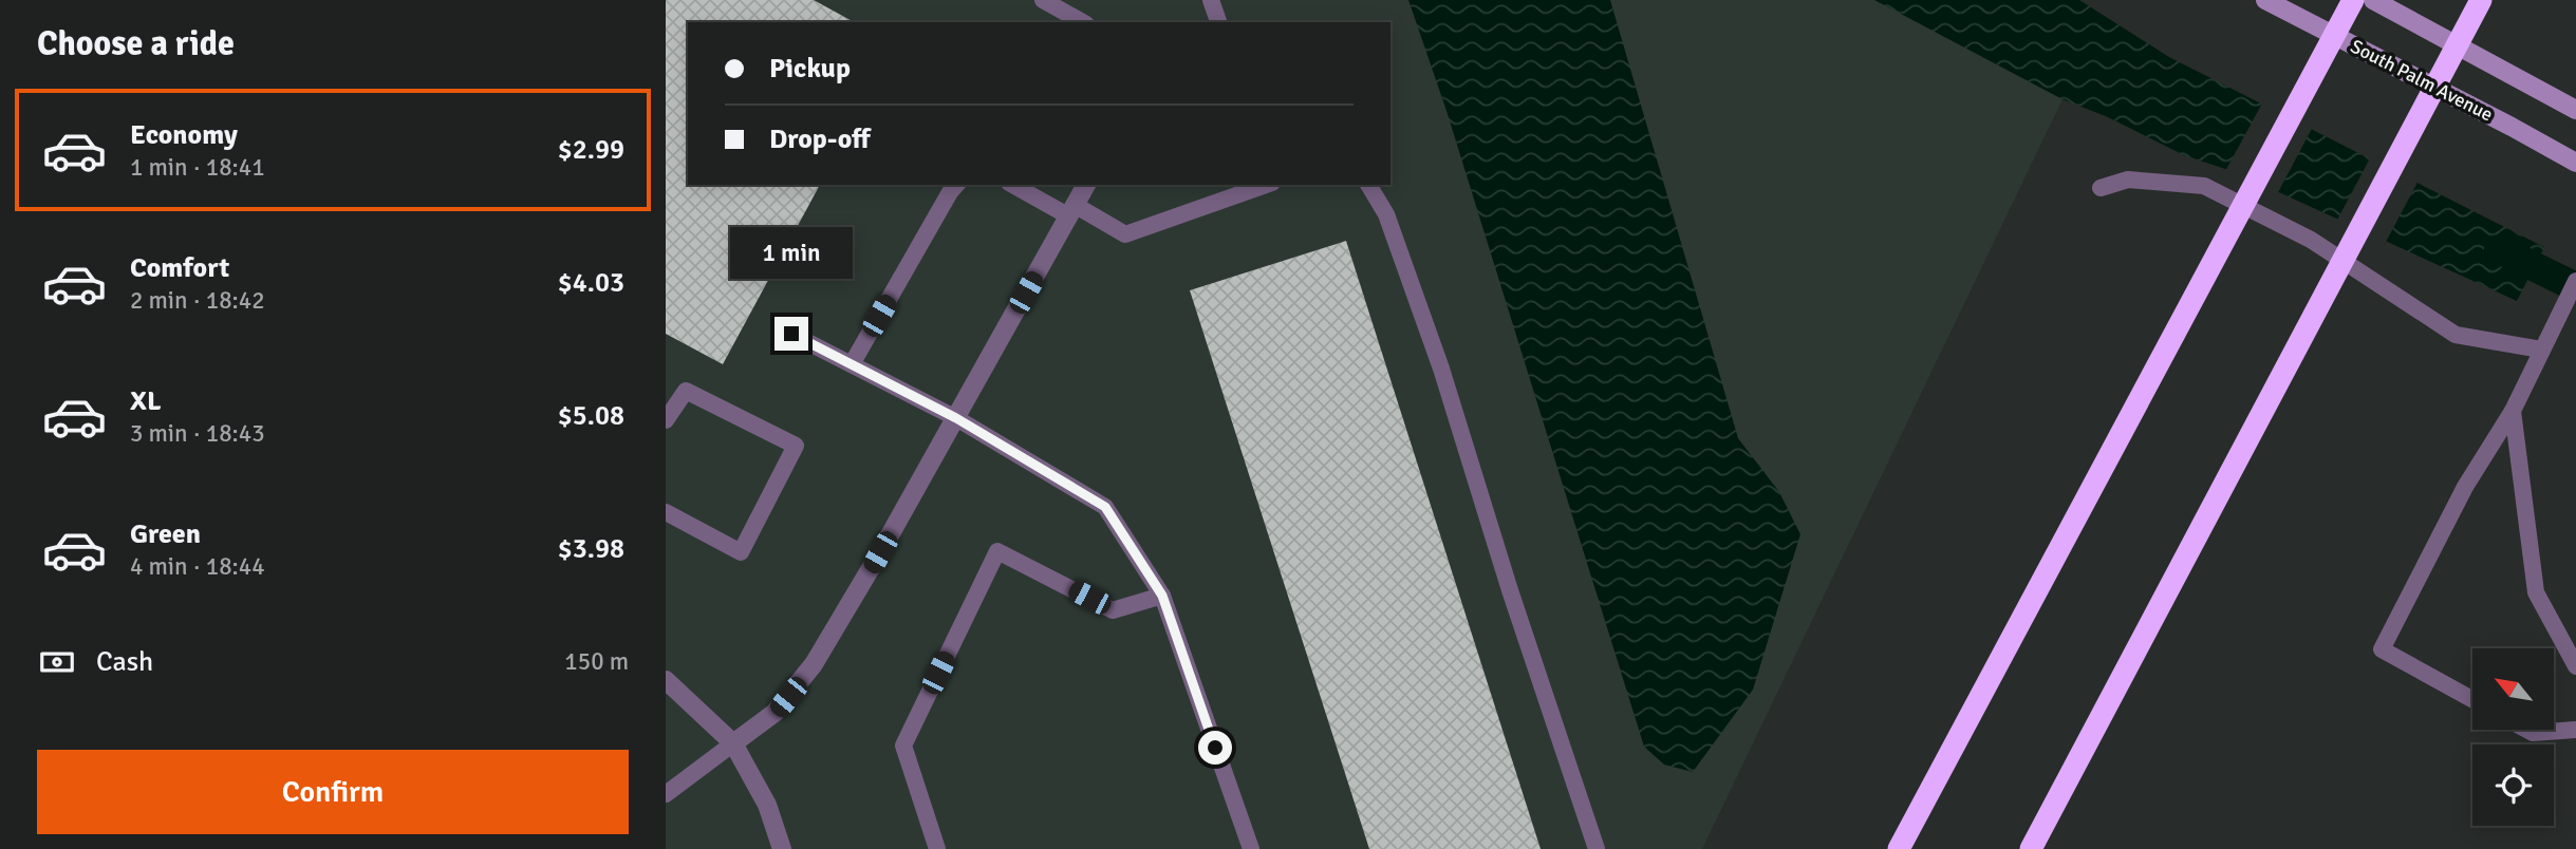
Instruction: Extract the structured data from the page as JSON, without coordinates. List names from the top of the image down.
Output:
{
  "streets": {
    "main road": ["South Palm Avenue"]
  },
  "north": "top left",
  "page": {
    "heading": "Choose a ride",
    "banner": ["Pickup", "Drop-off"],
    "list": [
      {
        "name": "Economy",
        "note": "1 min · 18:41",
        "value": "$2.99"
      },
      {
        "name": "Comfort",
        "note": "2 min · 18:42",
        "value": "$4.03"
      },
      {
        "name": "XL",
        "note": "3 min · 18:43",
        "value": "$5.08"
      },
      {
        "name": "Green",
        "note": "4 min · 18:44",
        "value": "$3.98"
      }
    ],
    "bubble": "1 min",
    "pay": ["Cash", "150 m"],
    "buttons": "Confirm"
  }
}
